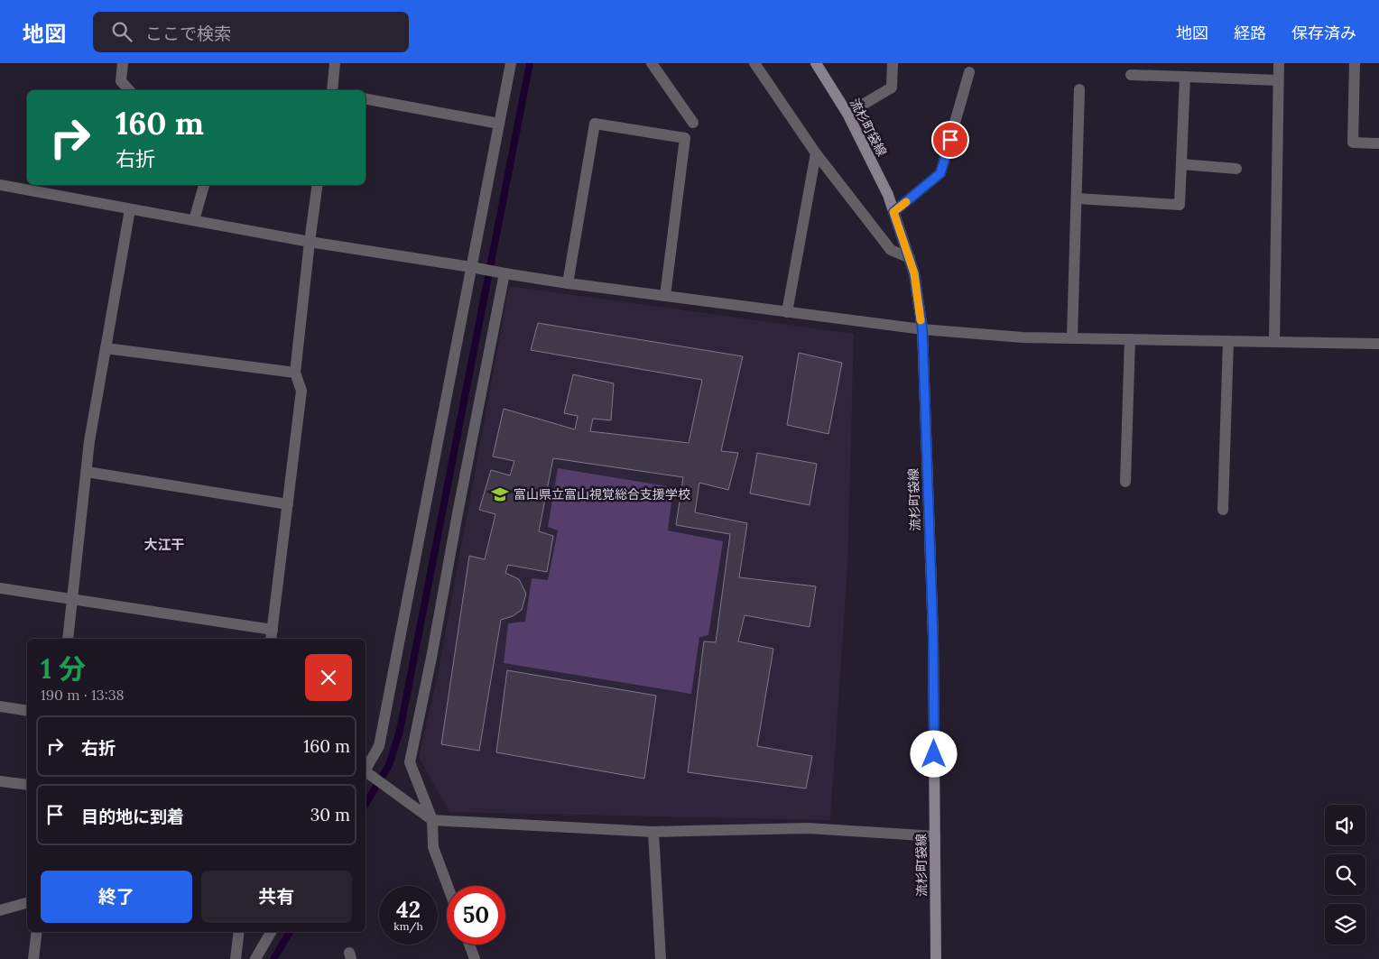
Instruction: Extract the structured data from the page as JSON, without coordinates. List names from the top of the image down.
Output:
{
  "streets": {
    "main road": ["流杉町袋線"]
  },
  "districts": ["大江干"],
  "places": {
    "school or university": ["富山県立富山視覚総合支援学校"]
  },
  "page": {
    "header": "地図",
    "search": "ここで検索",
    "nav": ["地図", "経路", "保存済み"],
    "turn": ["160 m", "右折"],
    "heading": ["1 分", "190 m · 13:38"],
    "list": [
      {
        "name": "右折",
        "value": "160 m"
      },
      {
        "name": "目的地に到着",
        "value": "30 m"
      }
    ],
    "buttons": ["終了", "共有"],
    "speed": "42 km/h",
    "limit": "50"
  }
}
